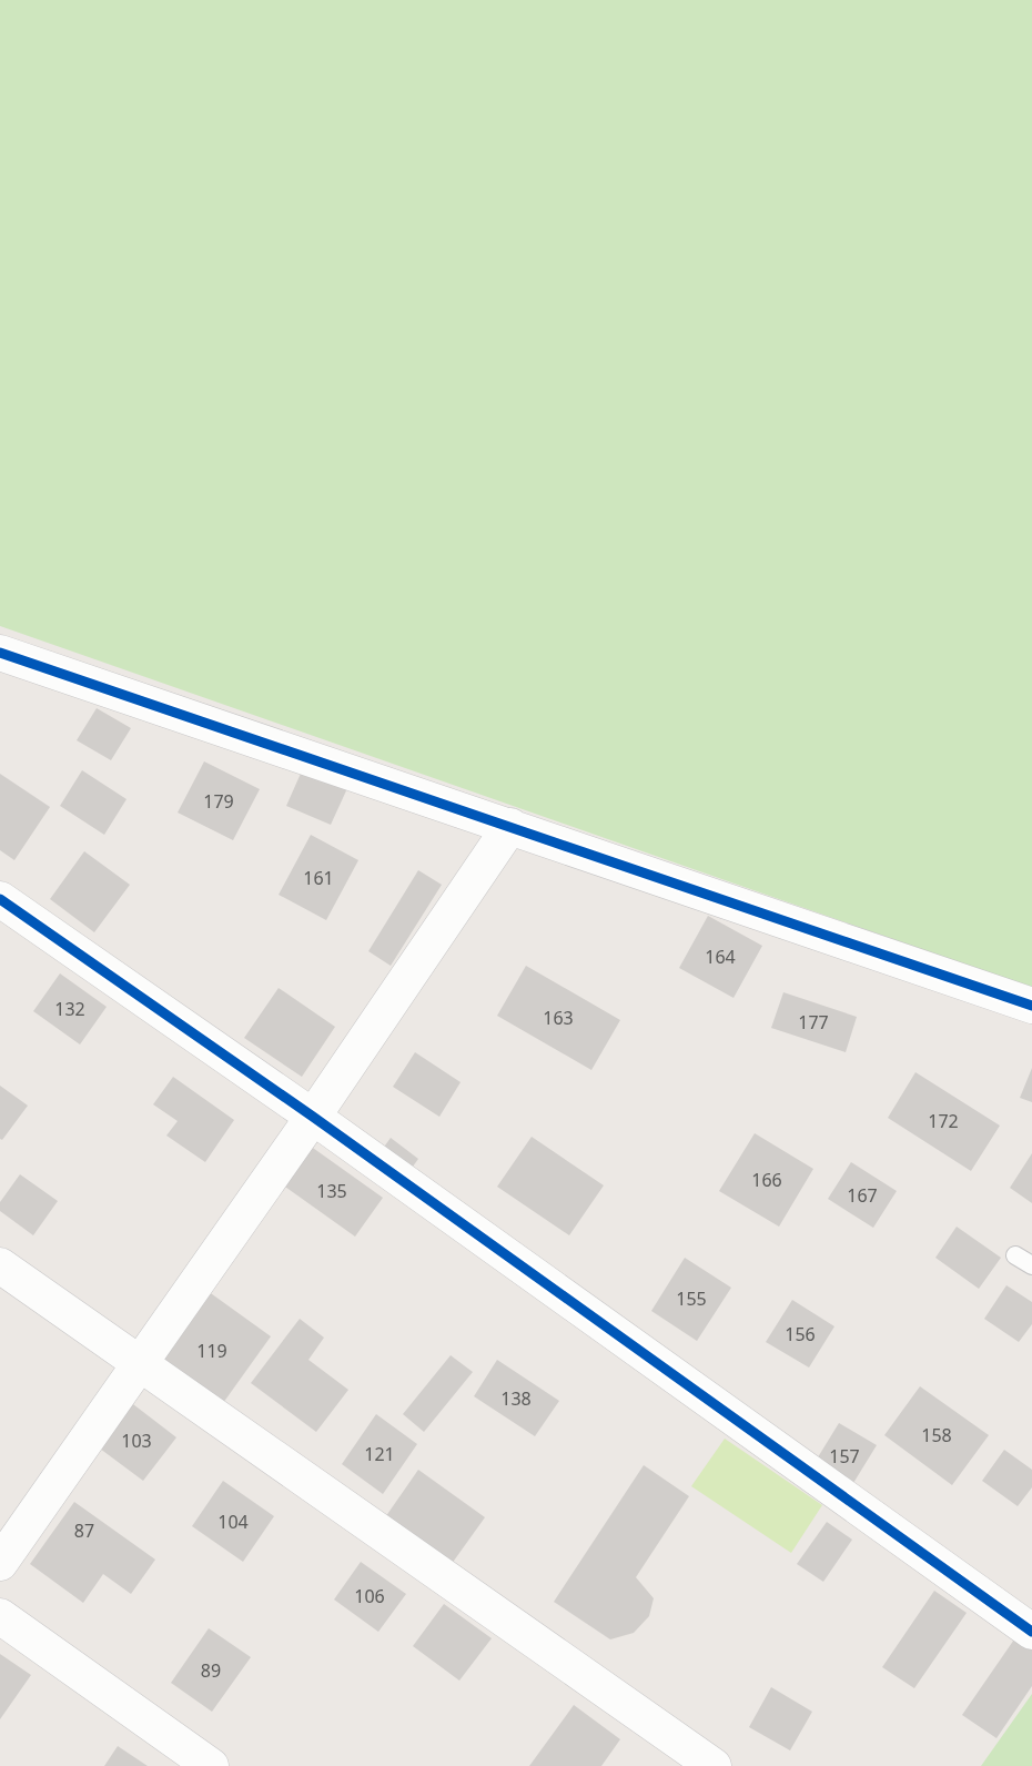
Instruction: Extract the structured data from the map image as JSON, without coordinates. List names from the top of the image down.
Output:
{
  "house_numbers": [
    "179",
    "161",
    "164",
    "132",
    "163",
    "177",
    "172",
    "166",
    "135",
    "167",
    "155",
    "156",
    "119",
    "138",
    "158",
    "103",
    "121",
    "157",
    "104",
    "87",
    "106",
    "89"
  ]
}
